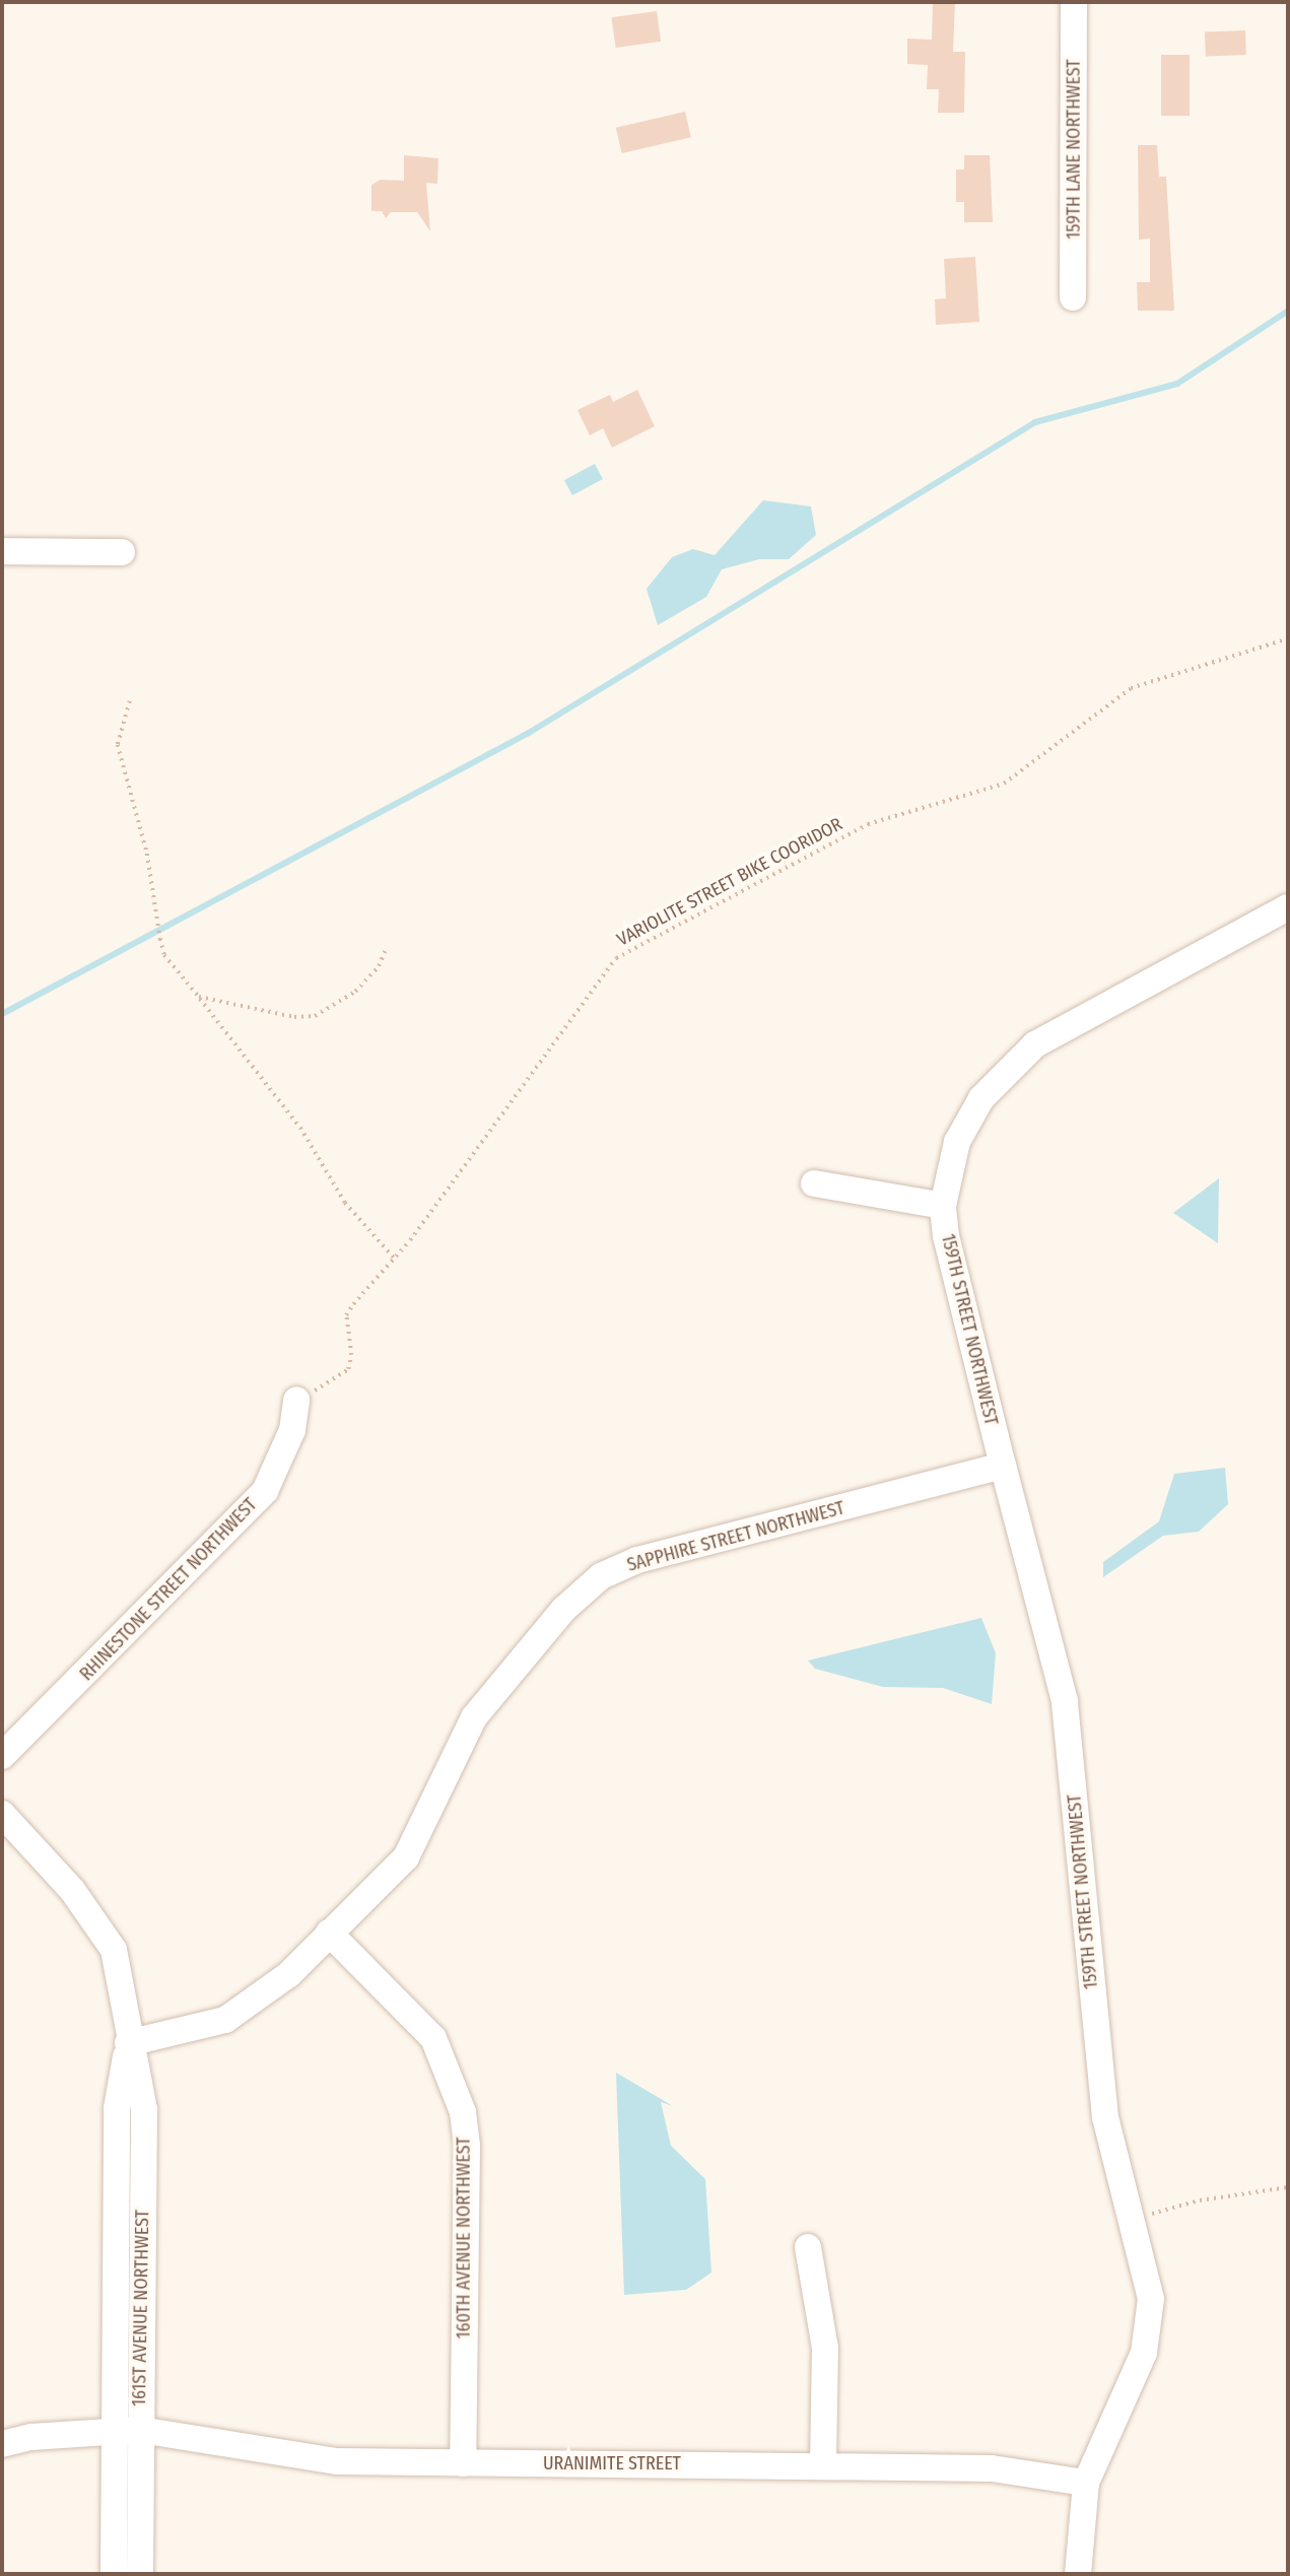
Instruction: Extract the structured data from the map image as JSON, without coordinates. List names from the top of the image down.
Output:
{
  "streets": {
    "street": [
      "159TH LANE NORTHWEST",
      "159TH STREET NORTHWEST",
      "SAPPHIRE STREET NORTHWEST",
      "RHINESTONE STREET NORTHWEST",
      "160TH AVENUE NORTHWEST",
      "161ST AVENUE NORTHWEST",
      "URANIMITE STREET"
    ],
    "path": ["VARIOLITE STREET BIKE COORIDOR"]
  },
  "crossings": [
    ["VARIOLITE STREET BIKE COORIDOR", "RHINESTONE STREET NORTHWEST"],
    ["159TH STREET NORTHWEST", "SAPPHIRE STREET NORTHWEST"],
    ["159TH STREET NORTHWEST", "URANIMITE STREET"],
    ["SAPPHIRE STREET NORTHWEST", "160TH AVENUE NORTHWEST"],
    ["SAPPHIRE STREET NORTHWEST", "161ST AVENUE NORTHWEST"],
    ["160TH AVENUE NORTHWEST", "URANIMITE STREET"],
    ["161ST AVENUE NORTHWEST", "URANIMITE STREET"]
  ]
}
